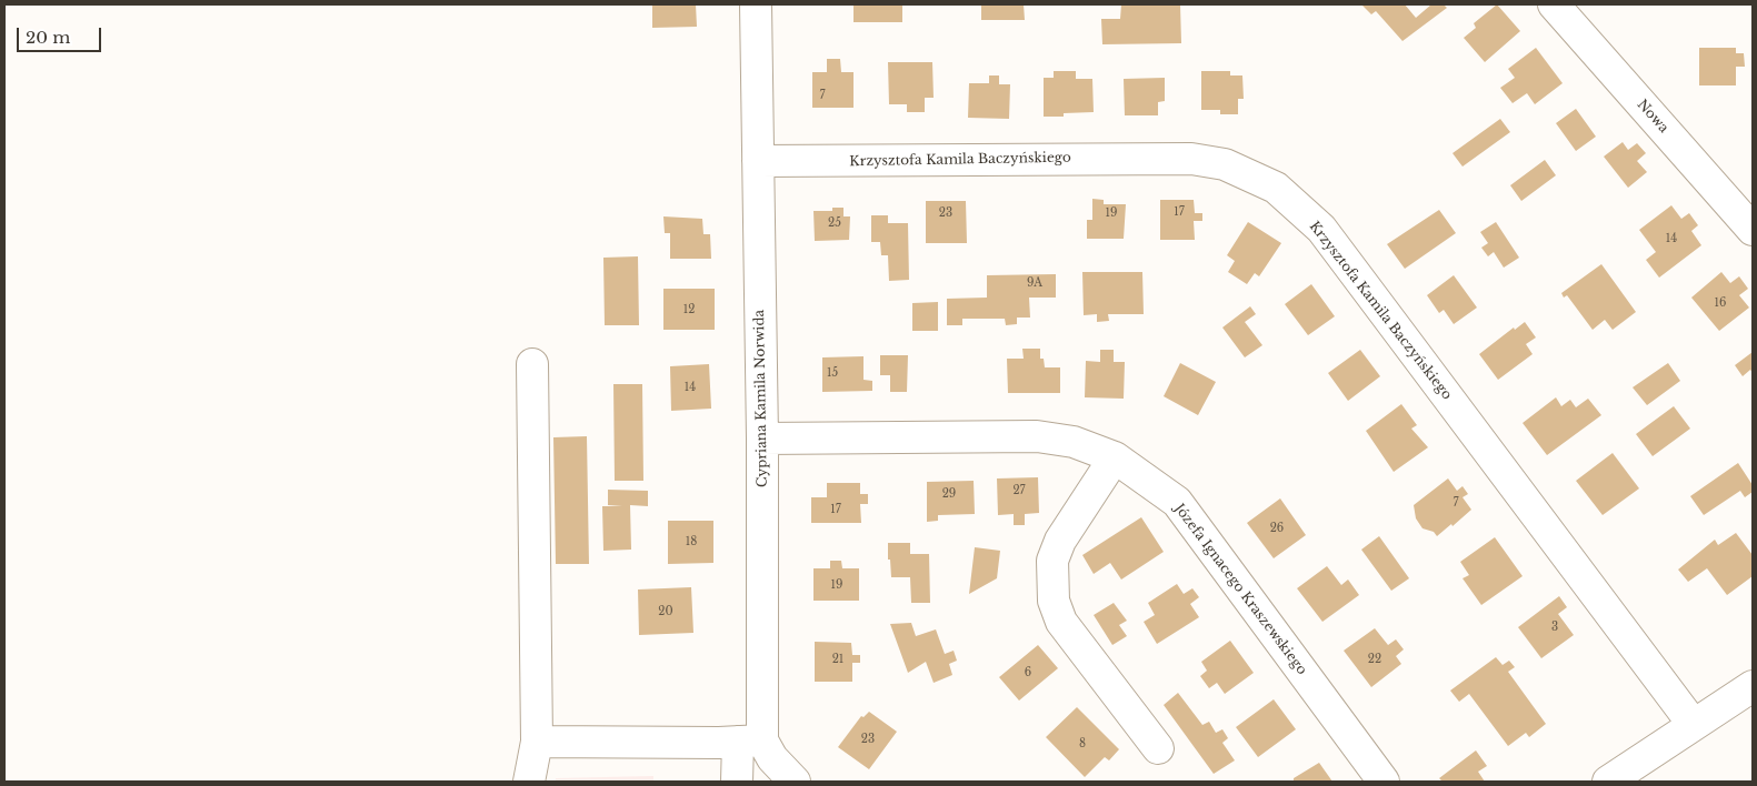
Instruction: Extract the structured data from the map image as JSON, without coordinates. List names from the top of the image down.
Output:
{
  "streets": {
    "street": [
      "Nowa",
      "Krzysztofa Kamila Baczyńskiego",
      "Cypriana Kamila Norwida",
      "Józefa Ignacego Kraszewskiego"
    ]
  },
  "crossings": [
    ["Krzysztofa Kamila Baczyńskiego", "Cypriana Kamila Norwida"],
    ["Cypriana Kamila Norwida", "Józefa Ignacego Kraszewskiego"]
  ],
  "house_numbers": [
    "7",
    "17",
    "23",
    "19",
    "25",
    "14",
    "9A",
    "16",
    "12",
    "15",
    "14",
    "27",
    "29",
    "7",
    "17",
    "26",
    "18",
    "19",
    "20",
    "3",
    "21",
    "22",
    "6",
    "23",
    "8"
  ],
  "scale_bar": "20 m"
}
